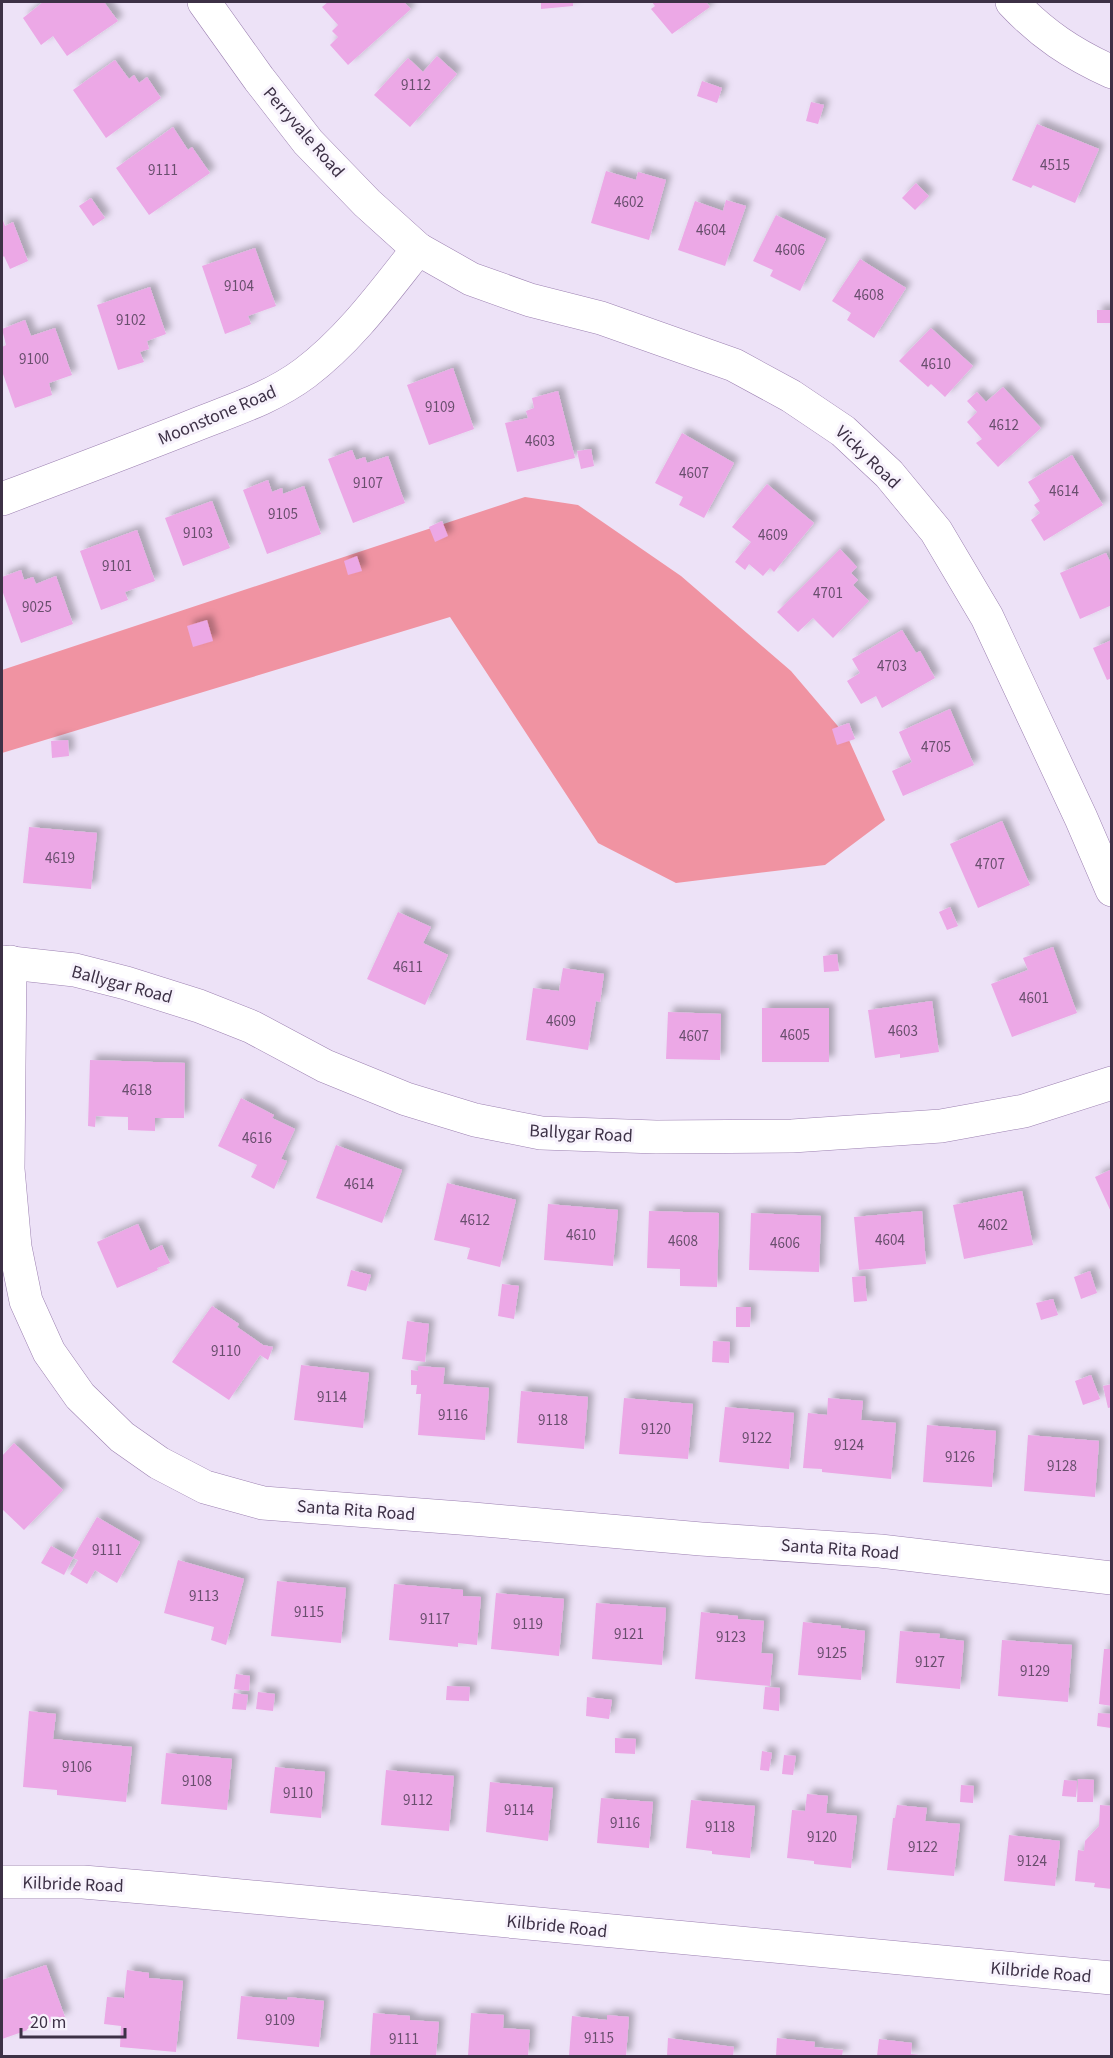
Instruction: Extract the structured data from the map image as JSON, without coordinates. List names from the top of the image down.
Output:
{
  "streets": {
    "street": [
      "Perryvale Road",
      "Moonstone Road",
      "Vicky Road",
      "Ballygar Road",
      "Santa Rita Road",
      "Kilbride Road"
    ]
  },
  "crossings": [
    ["Perryvale Road", "Moonstone Road"],
    ["Perryvale Road", "Vicky Road"],
    ["Moonstone Road", "Vicky Road"],
    ["Ballygar Road", "Santa Rita Road"]
  ],
  "house_numbers": [
    "9112",
    "4515",
    "9111",
    "4602",
    "4604",
    "4606",
    "9104",
    "4608",
    "9102",
    "9100",
    "4610",
    "9109",
    "4612",
    "4603",
    "4607",
    "9107",
    "4614",
    "9105",
    "9103",
    "4609",
    "9101",
    "4701",
    "9025",
    "4703",
    "4705",
    "4619",
    "4707",
    "4611",
    "4601",
    "4609",
    "4603",
    "4605",
    "4607",
    "4618",
    "4616",
    "4614",
    "4612",
    "4602",
    "4610",
    "4604",
    "4608",
    "4606",
    "9110",
    "9114",
    "9116",
    "9118",
    "9120",
    "9122",
    "9124",
    "9126",
    "9128",
    "9111",
    "9113",
    "9115",
    "9117",
    "9119",
    "9121",
    "9123",
    "9125",
    "9127",
    "9129",
    "9106",
    "9108",
    "9110",
    "9112",
    "9114",
    "9116",
    "9118",
    "9120",
    "9122",
    "9124",
    "9109",
    "9115",
    "9111"
  ],
  "scale_bar": "20 m"
}
